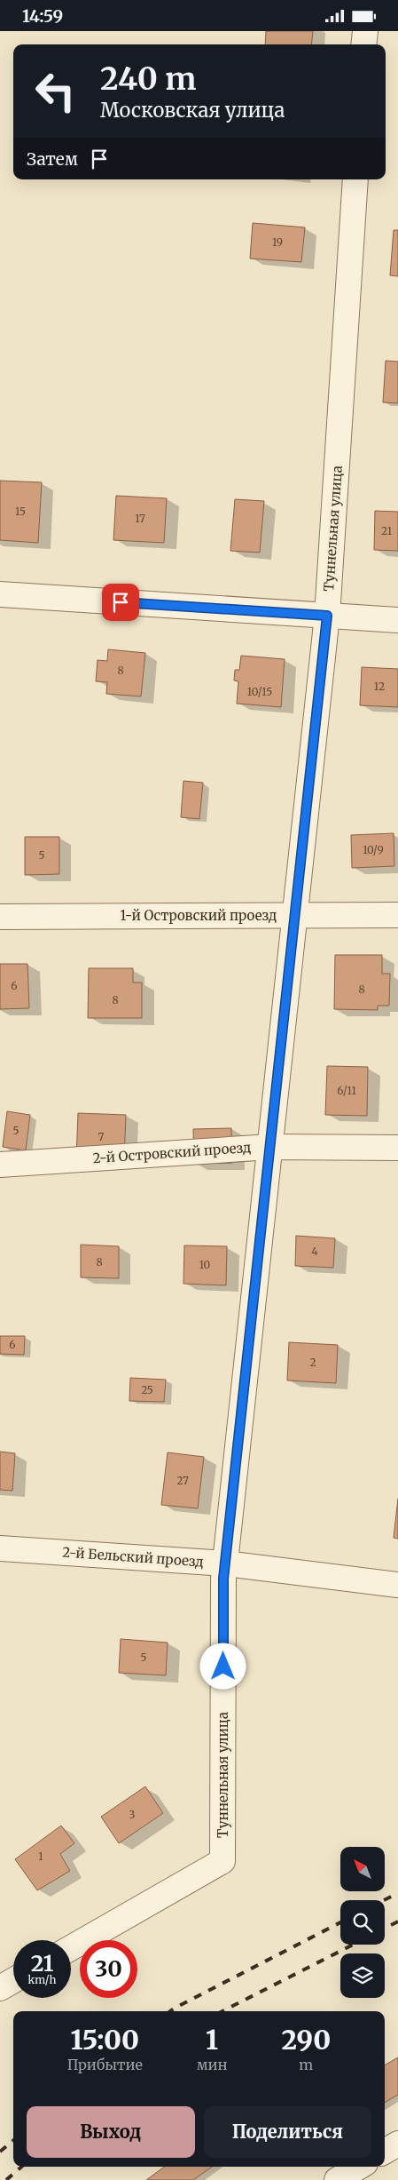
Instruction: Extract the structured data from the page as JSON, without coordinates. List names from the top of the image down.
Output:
{
  "streets": {
    "street": [
      "Туннельная улица",
      "1-й Островский проезд",
      "2-й Островский проезд",
      "2-й Бельский проезд"
    ]
  },
  "crossings": [
    ["Туннельная улица", "1-й Островский проезд"],
    ["Туннельная улица", "2-й Островский проезд"],
    ["Туннельная улица", "2-й Бельский проезд"]
  ],
  "house_numbers": [
    "19",
    "15",
    "17",
    "21",
    "8",
    "12",
    "10/15",
    "10/9",
    "5",
    "6",
    "8",
    "8",
    "6/11",
    "5",
    "7",
    "4",
    "8",
    "10",
    "6",
    "2",
    "25",
    "27",
    "5",
    "3",
    "1"
  ],
  "north": "top left",
  "page": {
    "status": "14:59",
    "turn": ["240 m", "Московская улица"],
    "then": "Затем",
    "speed": "21 km/h",
    "limit": "30",
    "eta": [
      "15:00",
      "Прибытие",
      "1",
      "мин",
      "290",
      "m"
    ],
    "buttons": ["Выход", "Поделиться"]
  }
}
